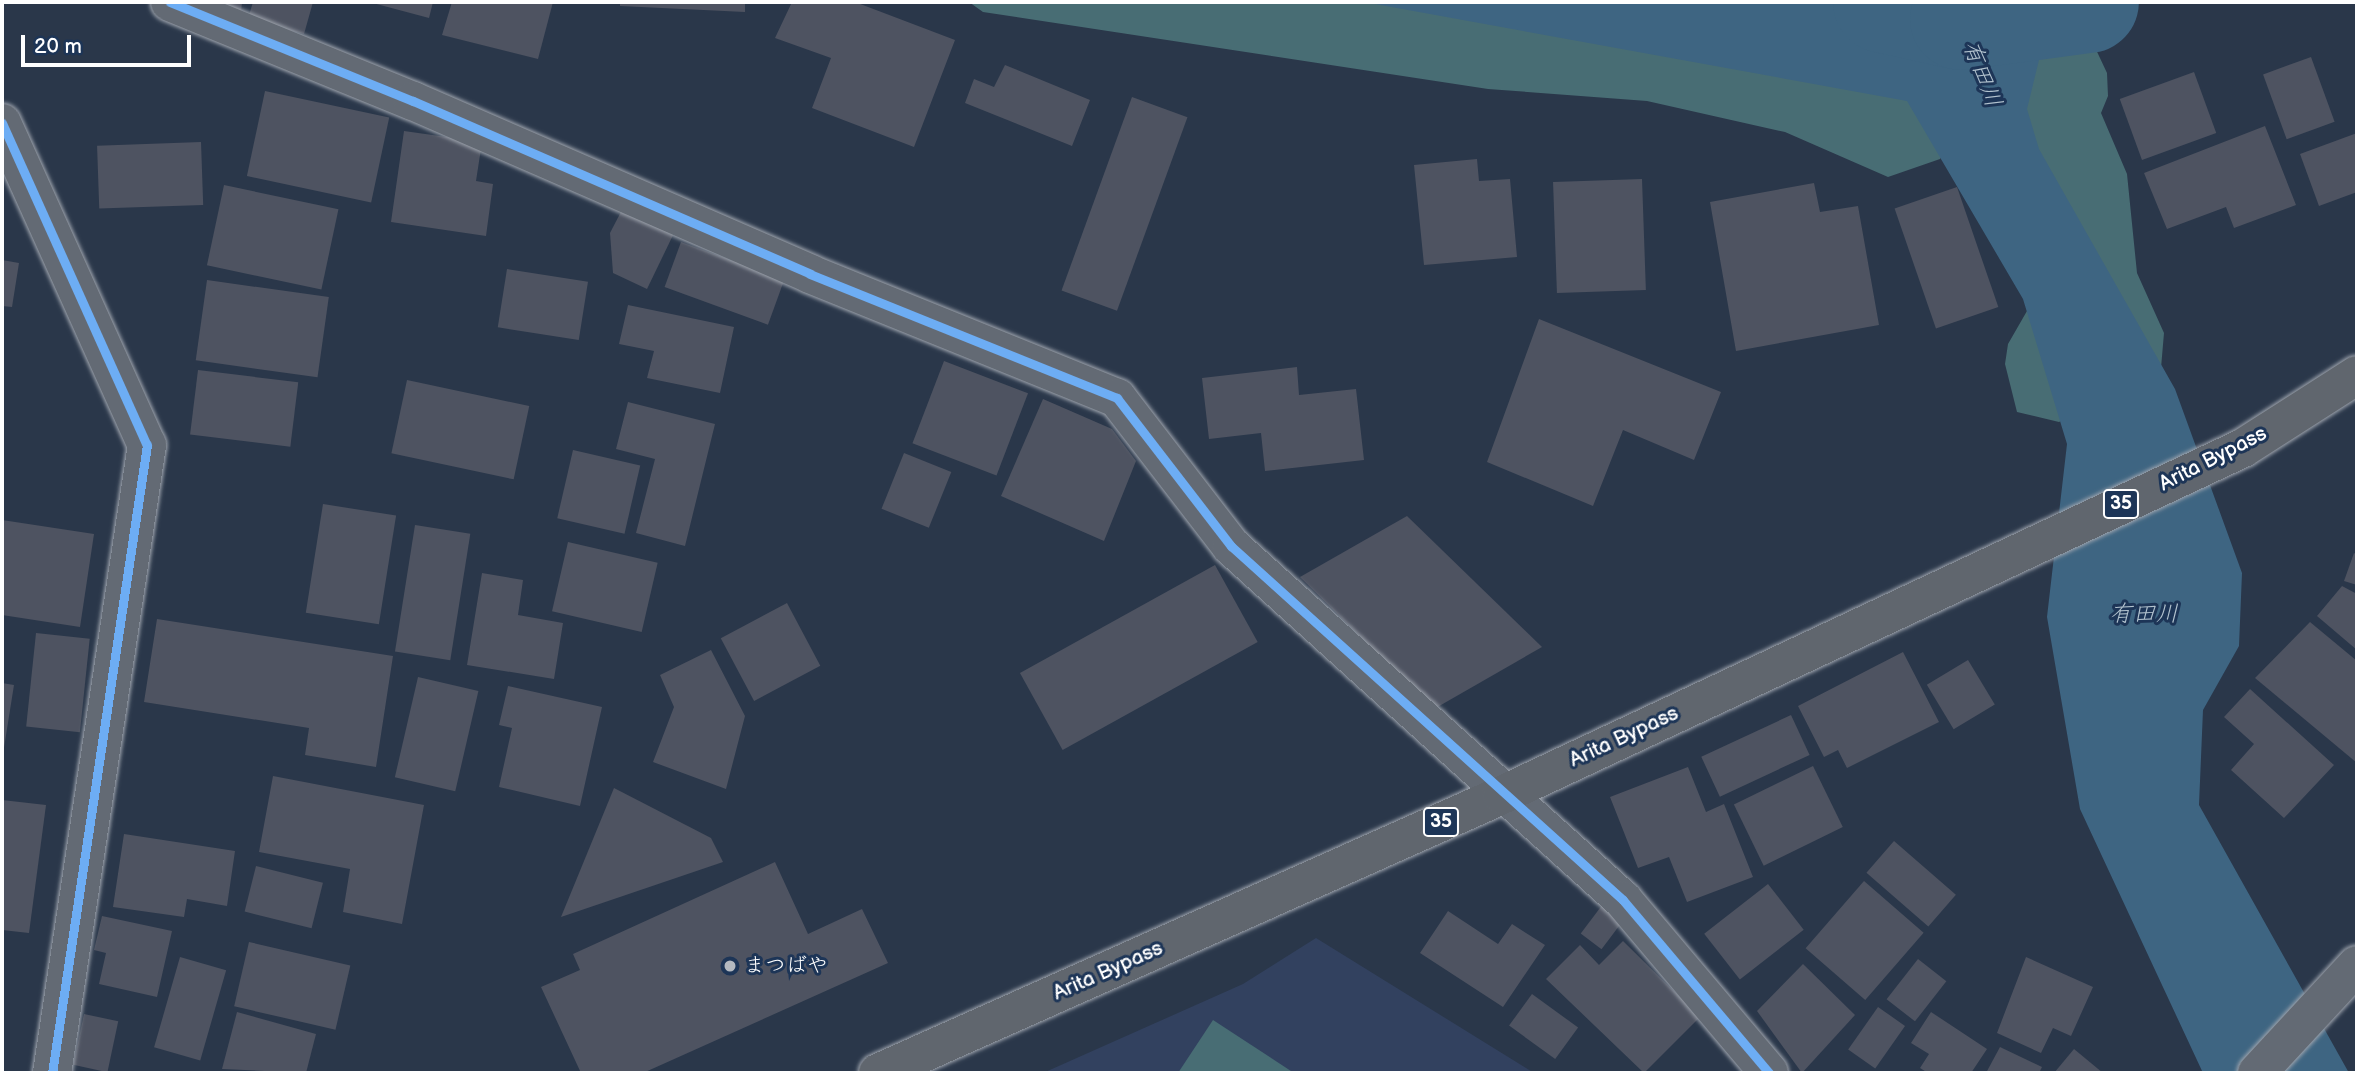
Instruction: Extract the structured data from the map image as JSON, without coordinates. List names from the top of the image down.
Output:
{
  "streets": {
    "highway": ["Arita Bypass", "35"]
  },
  "water": ["有田川"],
  "places": ["まつばや"],
  "scale_bar": "20 m"
}
